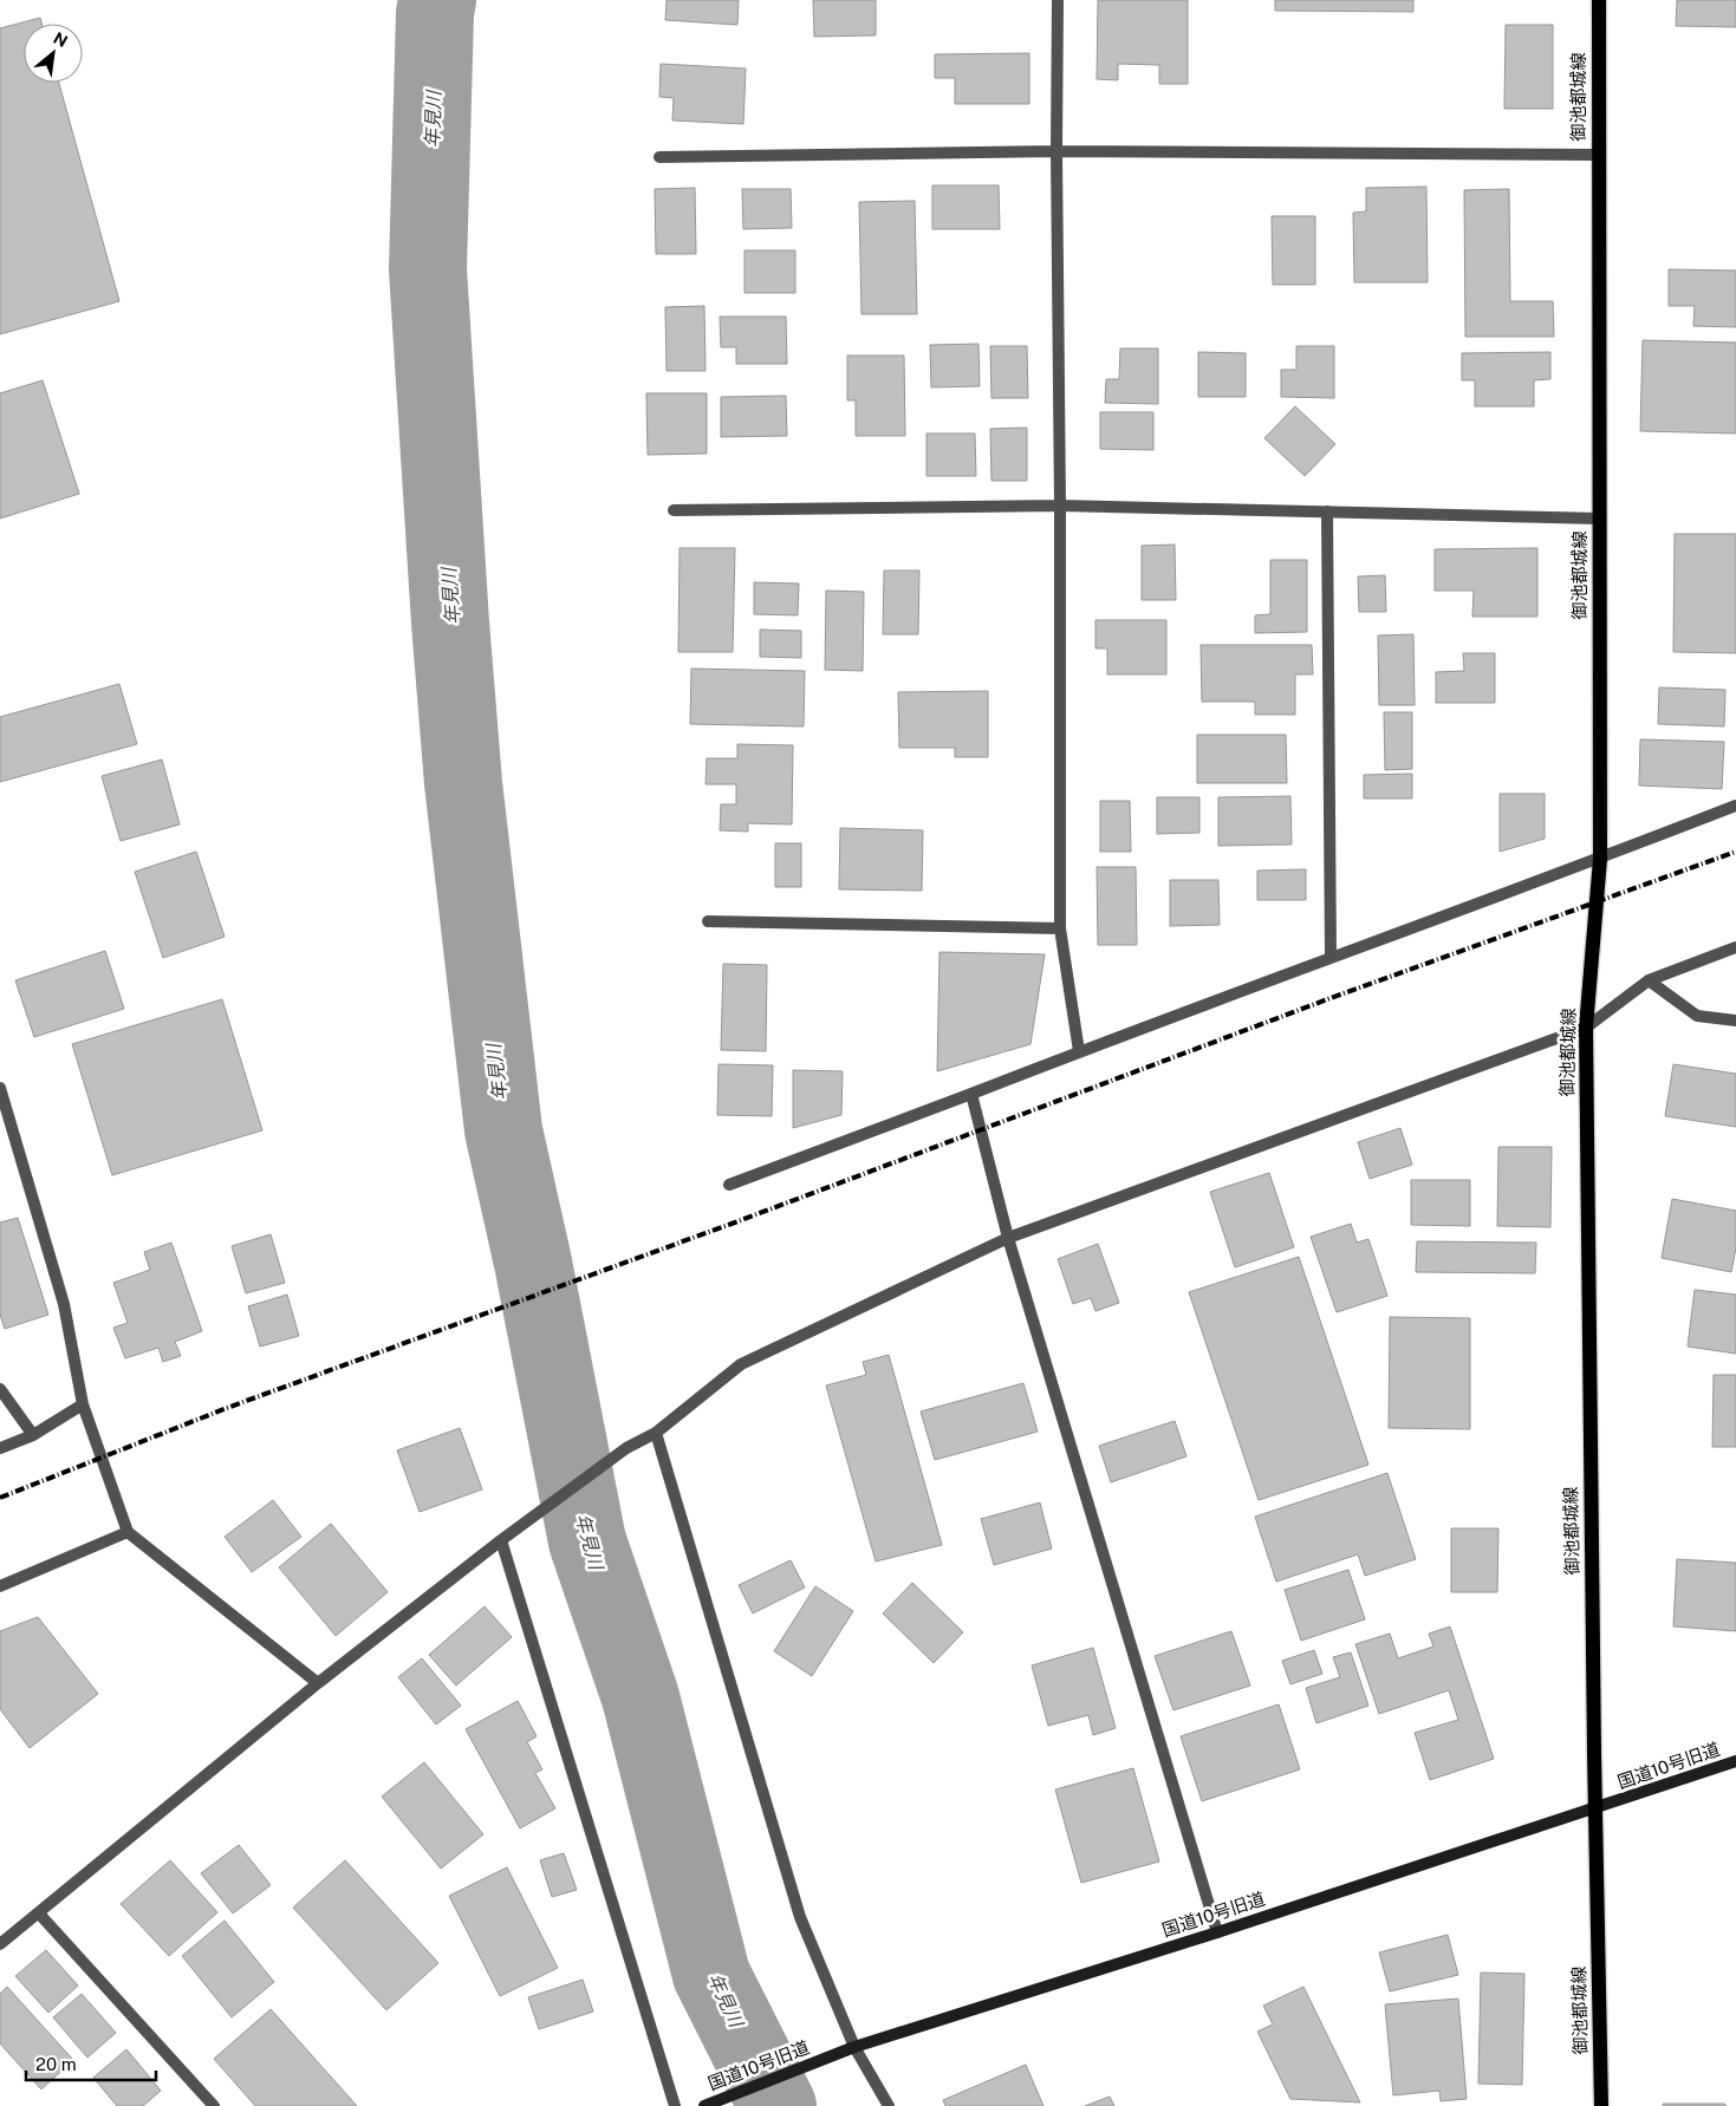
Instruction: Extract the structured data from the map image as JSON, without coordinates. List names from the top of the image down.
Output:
{
  "streets": {
    "main road": ["御池都城線"],
    "street": ["国道10号旧道"]
  },
  "crossings": [
    ["御池都城線", "国道10号旧道"]
  ],
  "water": ["年見川"],
  "scale_bar": "20 m",
  "north": "top right"
}
